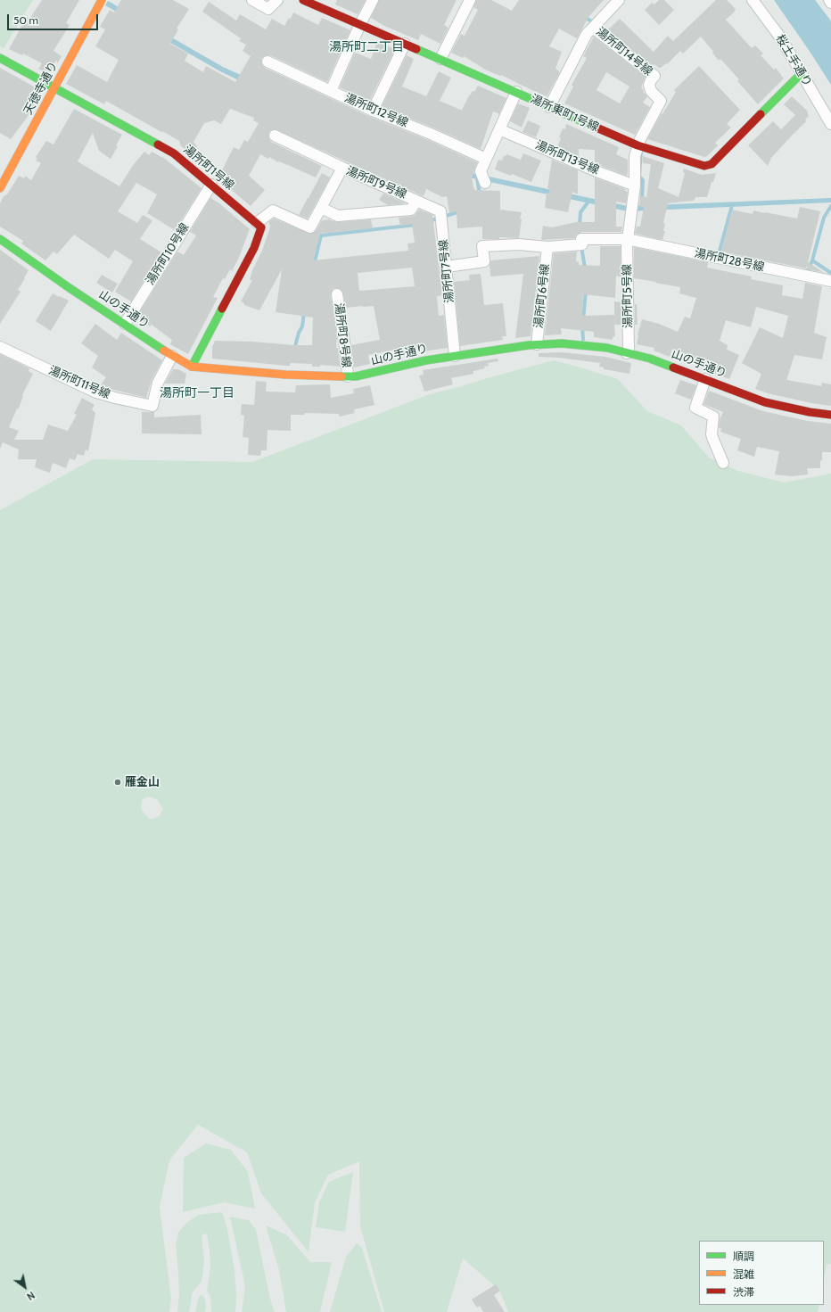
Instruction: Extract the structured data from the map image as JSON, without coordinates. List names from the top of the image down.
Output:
{
  "streets": {
    "street": [
      "湯所町14号線",
      "桜土手通り",
      "天徳寺通り",
      "湯所町12号線",
      "湯所東町1号線",
      "湯所町13号線",
      "湯所町1号線",
      "湯所町9号線",
      "湯所町10号線",
      "湯所町28号線",
      "湯所町7号線",
      "湯所町6号線",
      "湯所町5号線",
      "山の手通り",
      "湯所町8号線",
      "湯所町11号線"
    ]
  },
  "crossings": [
    ["湯所町14号線", "湯所東町1号線"],
    ["湯所町14号線", "湯所町5号線"],
    ["桜土手通り", "湯所東町1号線"],
    ["天徳寺通り", "湯所町1号線"],
    ["湯所東町1号線", "湯所町5号線"],
    ["湯所町13号線", "湯所町5号線"],
    ["湯所町1号線", "湯所町9号線"],
    ["湯所町1号線", "湯所町10号線"],
    ["湯所町9号線", "湯所町7号線"],
    ["湯所町10号線", "山の手通り"],
    ["湯所町28号線", "湯所町6号線"],
    ["湯所町28号線", "湯所町5号線"],
    ["湯所町7号線", "山の手通り"],
    ["湯所町6号線", "山の手通り"],
    ["湯所町5号線", "山の手通り"],
    ["山の手通り", "湯所町8号線"],
    ["山の手通り", "湯所町11号線"]
  ],
  "districts": ["湯所町二丁目", "湯所町一丁目"],
  "places": ["雁金山"],
  "legend": ["順調", "混雑", "渋滞"],
  "scale_bar": "50 m",
  "north": "bottom right"
}
